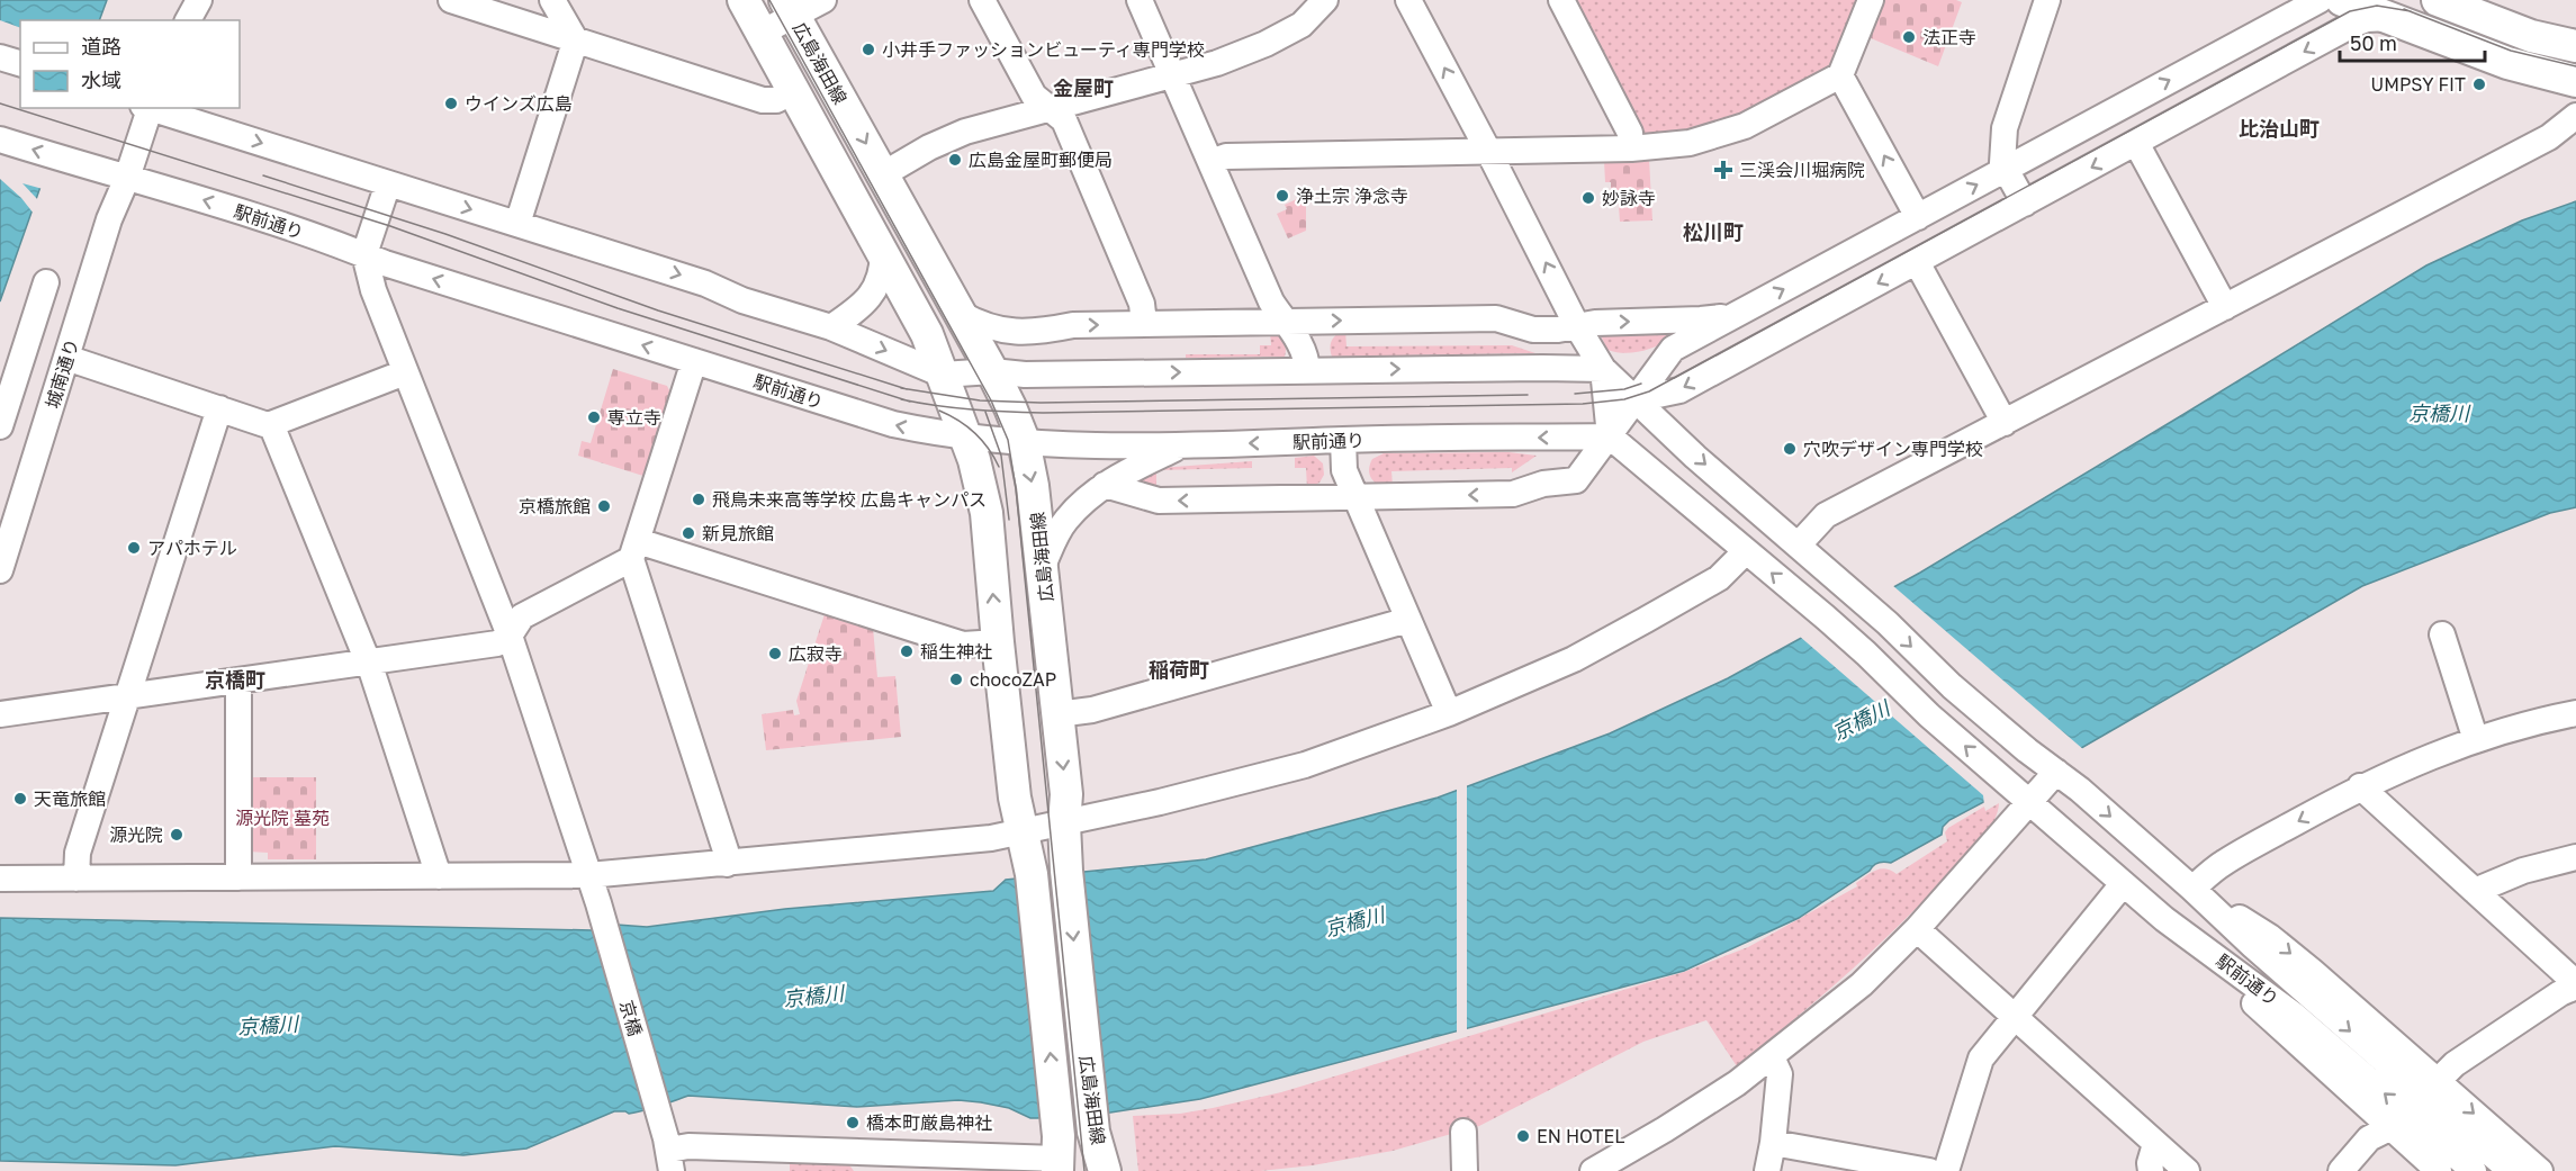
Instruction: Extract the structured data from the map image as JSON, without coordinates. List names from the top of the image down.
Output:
{
  "streets": {
    "main road": ["広島海田線"],
    "street": ["駅前通り", "城南通り", "京橋"]
  },
  "crossings": [
    ["広島海田線", "駅前通り"],
    ["駅前通り", "城南通り"],
    ["駅前通り", "京橋"]
  ],
  "districts": [
    "金屋町",
    "比治山町",
    "松川町",
    "稲荷町",
    "京橋町"
  ],
  "water": ["京橋川"],
  "parks": ["源光院 墓苑"],
  "places": {
    "other": [
      "法正寺",
      "小井手ファッションビューティ専門学校",
      "UMPSY FIT",
      "ウインズ広島",
      "広島金屋町郵便局",
      "浄土宗 浄念寺",
      "妙詠寺",
      "専立寺",
      "穴吹デザイン専門学校",
      "飛鳥未来高等学校 広島キャンパス",
      "京橋旅館",
      "新見旅館",
      "アパホテル",
      "稲生神社",
      "広寂寺",
      "chocoZAP",
      "天竜旅館",
      "源光院",
      "橋本町厳島神社",
      "EN HOTEL"
    ],
    "health": ["三渓会川堀病院"]
  },
  "legend": ["道路", "水域"],
  "scale_bar": "50 m"
}
